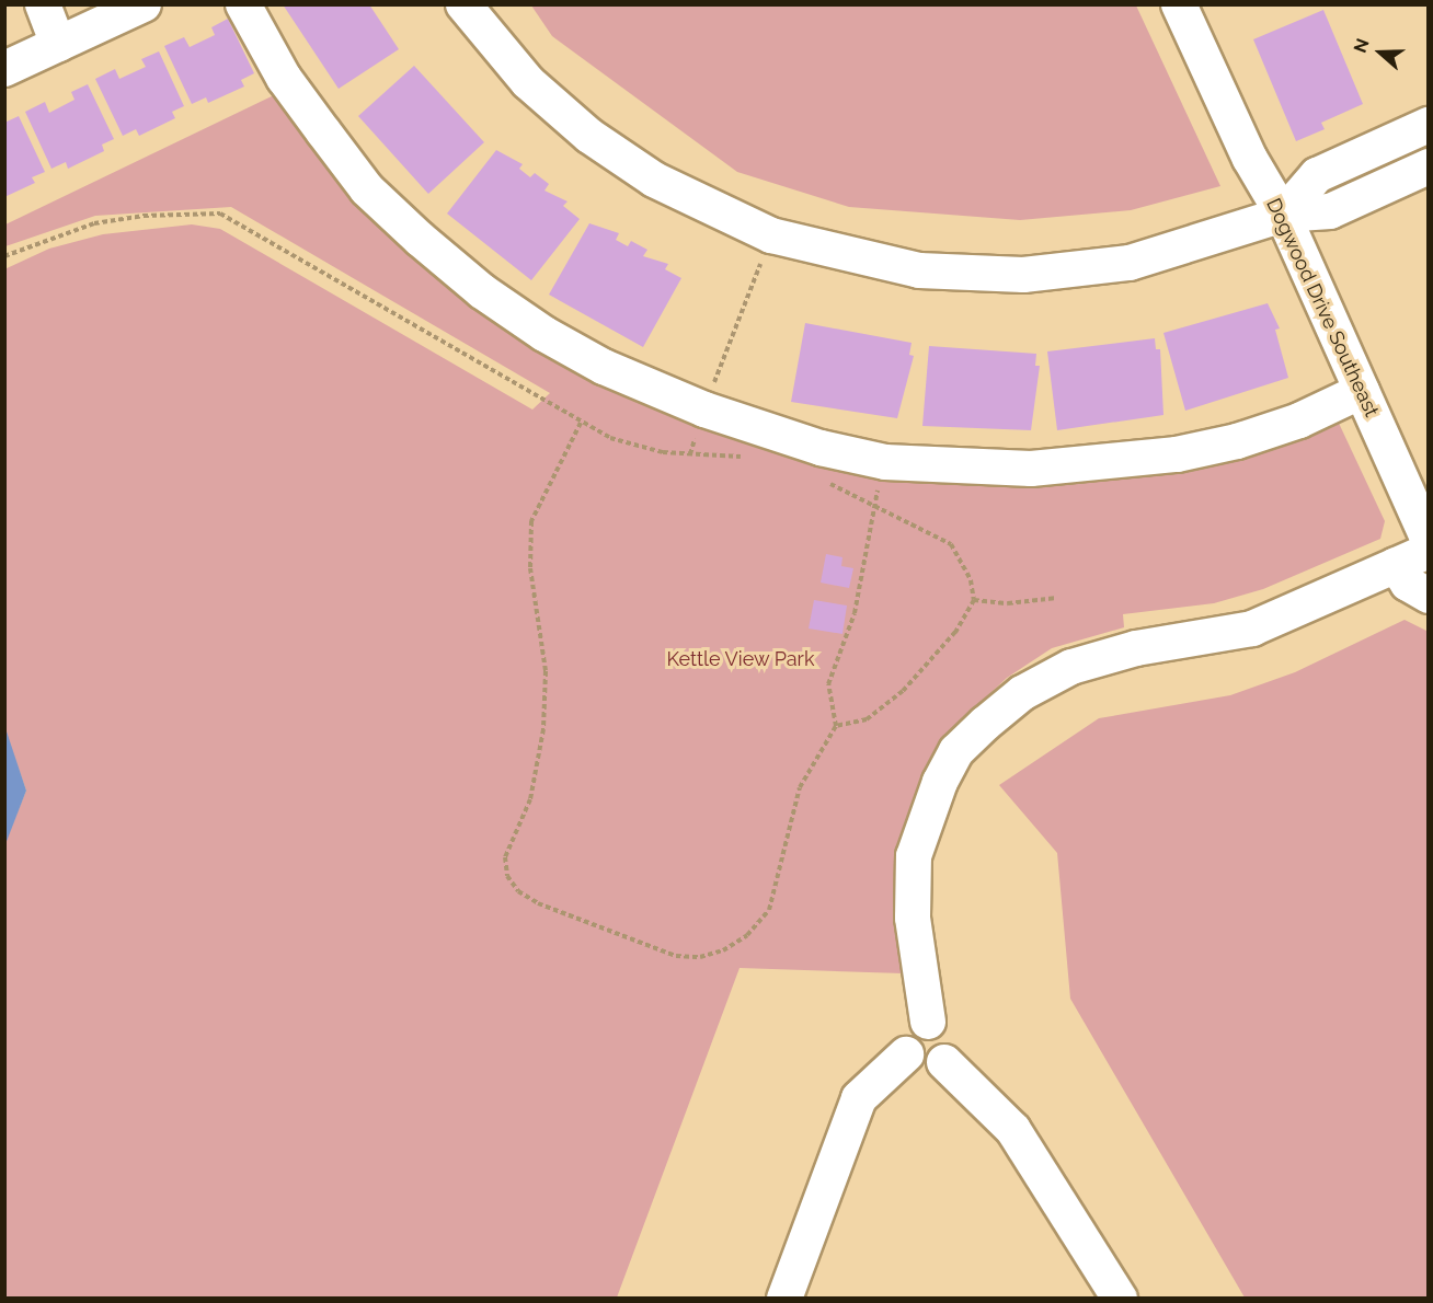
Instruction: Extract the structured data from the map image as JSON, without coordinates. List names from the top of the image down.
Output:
{
  "streets": {
    "street": ["Dogwood Drive Southeast"]
  },
  "parks": ["Kettle View Park"],
  "north": "left"
}
